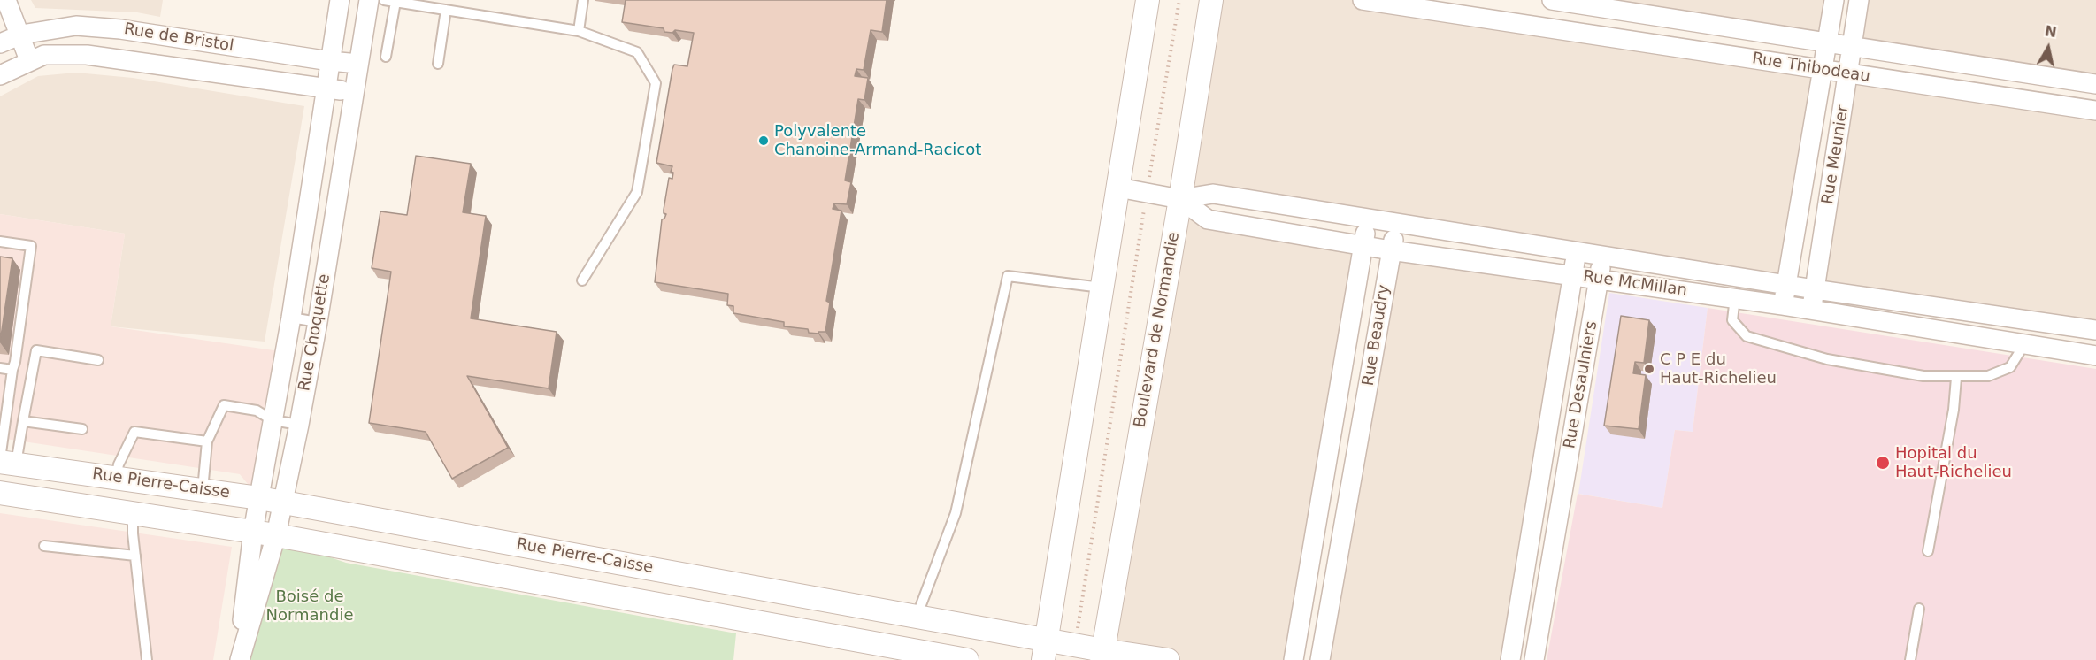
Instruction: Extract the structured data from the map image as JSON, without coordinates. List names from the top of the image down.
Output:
{
  "streets": {
    "street": [
      "Rue de Bristol",
      "Rue Thibodeau",
      "Rue Meunier",
      "Rue McMillan",
      "Boulevard de Normandie",
      "Rue Choquette",
      "Rue Beaudry",
      "Rue Desaulniers",
      "Rue Pierre-Caisse"
    ]
  },
  "crossings": [
    ["Rue de Bristol", "Rue Choquette"],
    ["Rue Thibodeau", "Rue Meunier"],
    ["Rue Meunier", "Rue McMillan"],
    ["Rue McMillan", "Boulevard de Normandie"],
    ["Rue McMillan", "Rue Beaudry"],
    ["Rue McMillan", "Rue Desaulniers"],
    ["Boulevard de Normandie", "Rue Pierre-Caisse"],
    ["Rue Choquette", "Rue Pierre-Caisse"]
  ],
  "parks": ["Boisé de Normandie"],
  "places": ["Polyvalente Chanoine-Armand-Racicot", "C P E du Haut-Richelieu", "Hopital du Haut-Richelieu"],
  "north": "top"
}
